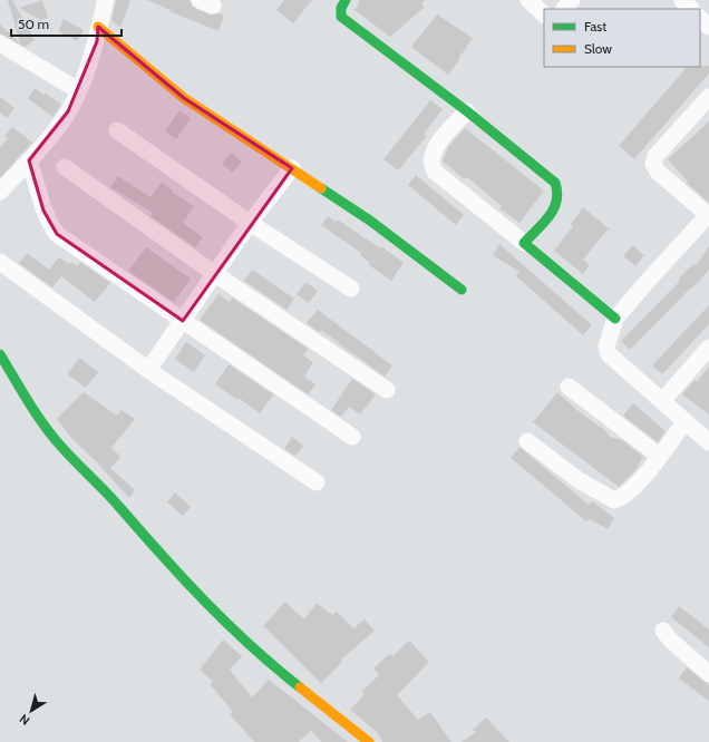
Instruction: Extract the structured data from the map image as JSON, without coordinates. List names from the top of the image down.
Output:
{
  "legend": ["Fast", "Slow"],
  "scale_bar": "50 m",
  "north": "bottom left"
}
